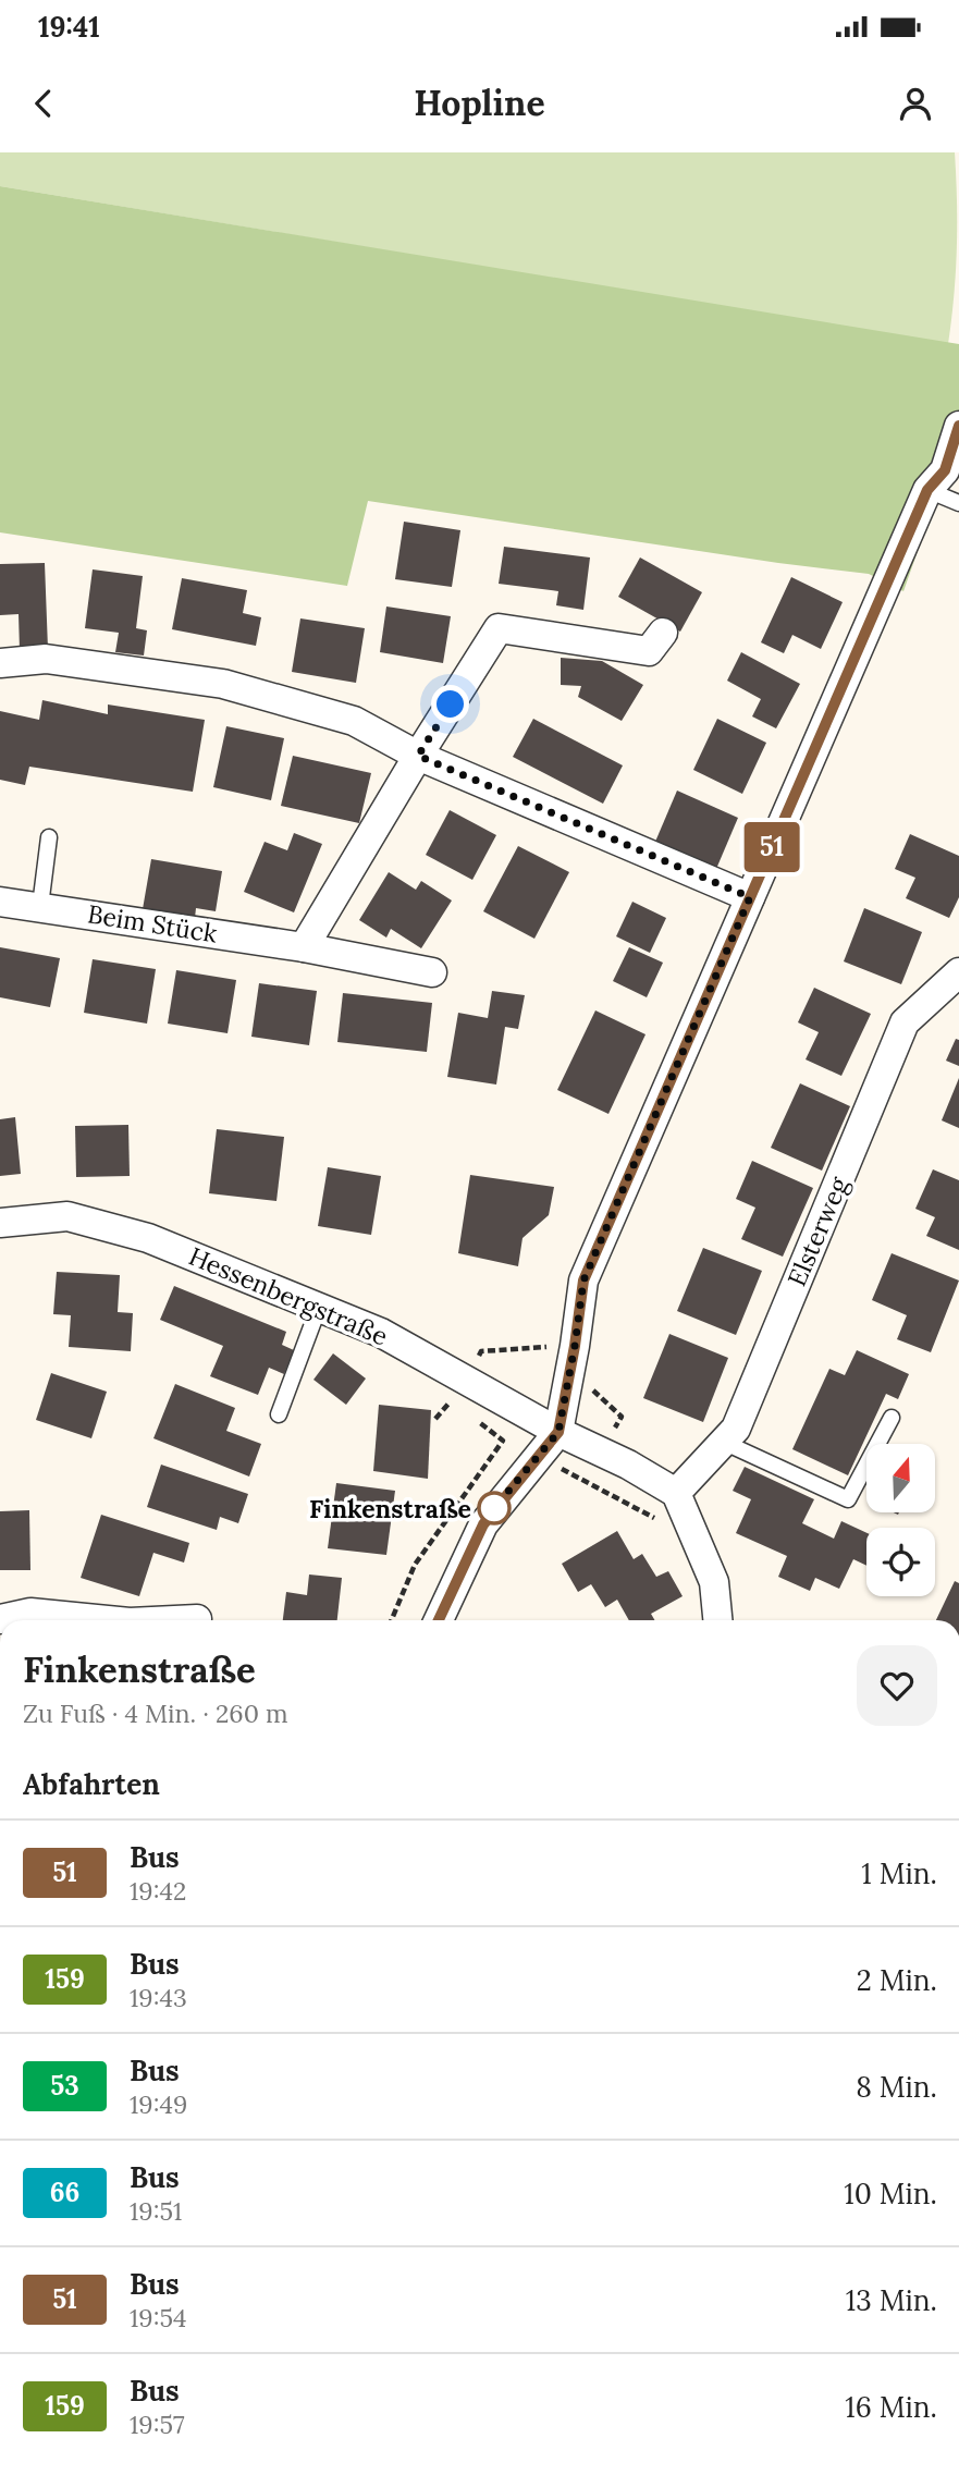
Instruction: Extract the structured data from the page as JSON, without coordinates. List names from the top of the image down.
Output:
{
  "streets": {
    "street": ["Beim Stück", "Elsterweg", "Hessenbergstraße"]
  },
  "places": ["Finkenstraße"],
  "lines": ["bus line 51"],
  "north": "top",
  "page": {
    "status": "19:41",
    "header": "Hopline",
    "on_map": "51",
    "heading": [
      ["Finkenstraße", "Zu Fuß · 4 Min. · 260 m"],
      "Abfahrten"
    ],
    "list": [
      {
        "mark": "51",
        "name": "Bus",
        "note": "19:42",
        "value": "1 Min."
      },
      {
        "mark": "159",
        "name": "Bus",
        "note": "19:43",
        "value": "2 Min."
      },
      {
        "mark": "53",
        "name": "Bus",
        "note": "19:49",
        "value": "8 Min."
      },
      {
        "mark": "66",
        "name": "Bus",
        "note": "19:51",
        "value": "10 Min."
      },
      {
        "mark": "51",
        "name": "Bus",
        "note": "19:54",
        "value": "13 Min."
      },
      {
        "mark": "159",
        "name": "Bus",
        "note": "19:57",
        "value": "16 Min."
      }
    ]
  }
}
